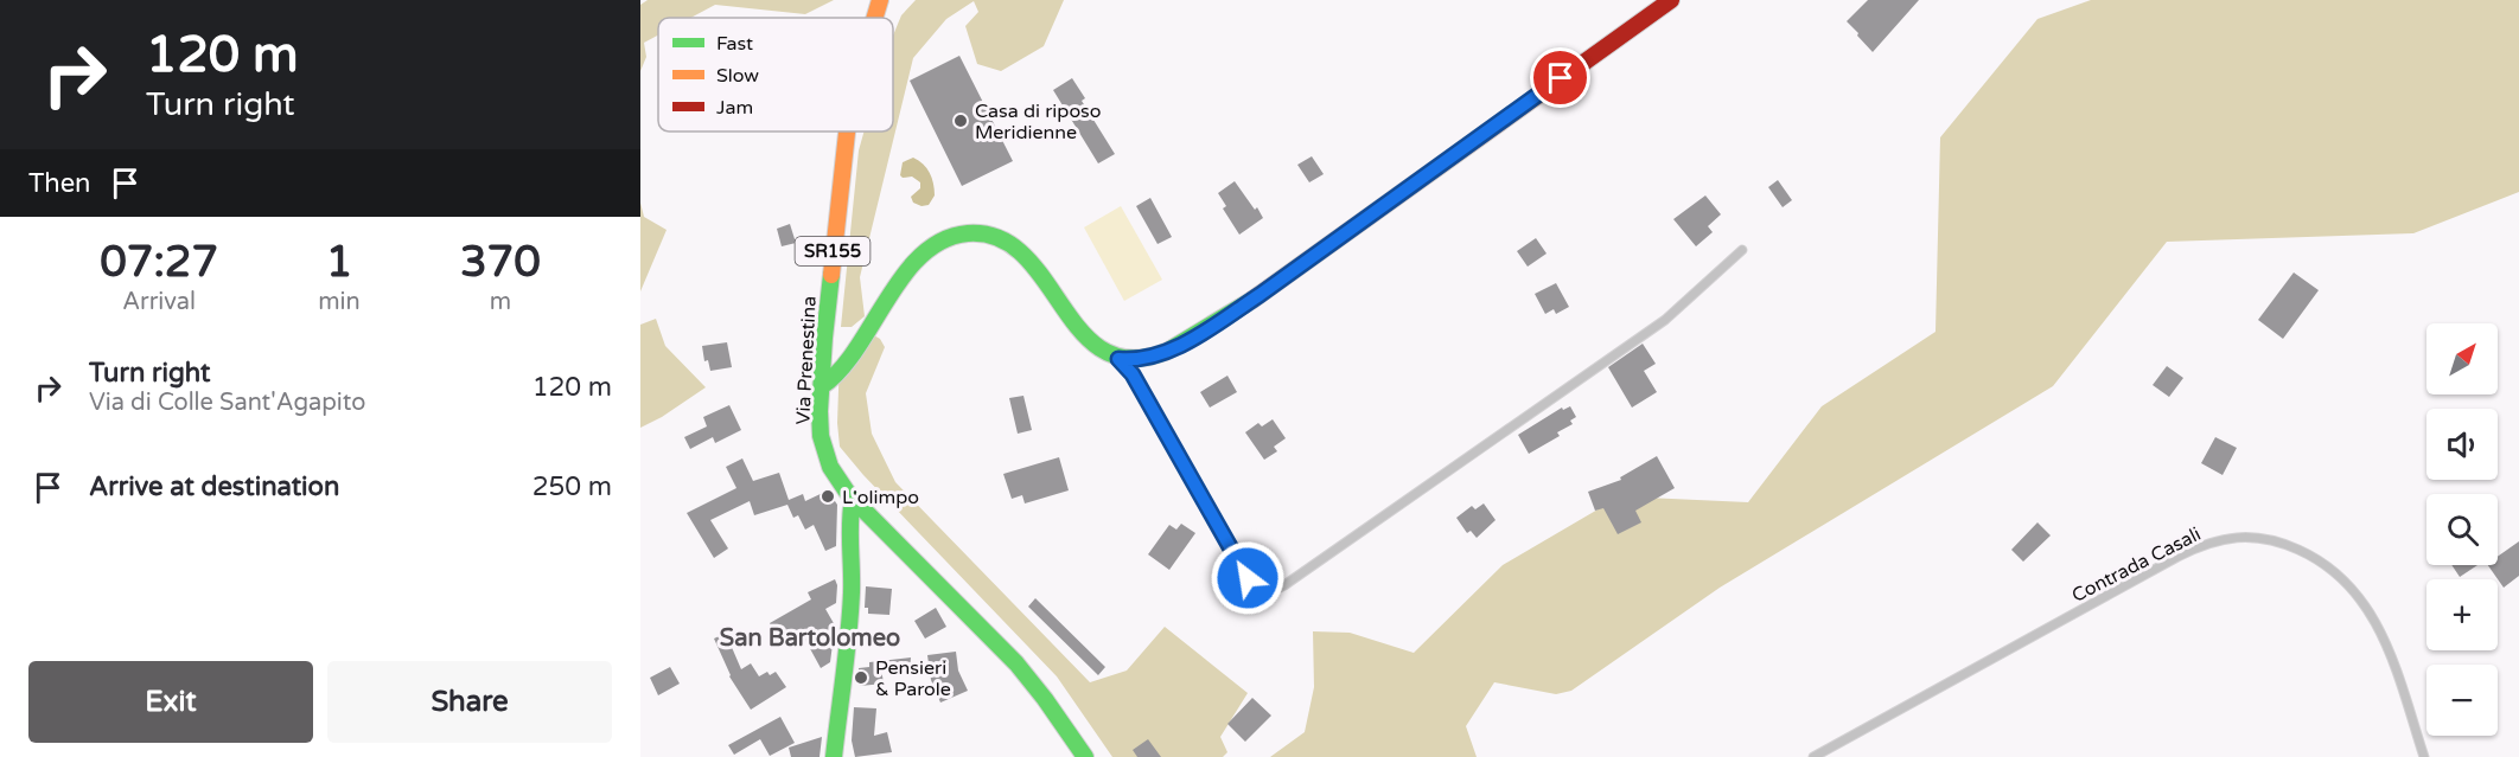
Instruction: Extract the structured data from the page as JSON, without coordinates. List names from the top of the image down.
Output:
{
  "streets": {
    "street": ["SR155", "Via Prenestina"],
    "lane": ["Contrada Casali"]
  },
  "districts": ["San Bartolomeo"],
  "places": ["Casa di riposo Meridienne", "L'olimpo", "Pensieri & Parole"],
  "legend": ["Fast", "Slow", "Jam"],
  "north": "top right",
  "page": {
    "turn": ["120 m", "Turn right"],
    "then": "Then",
    "eta": [
      "07:27",
      "Arrival",
      "1",
      "min",
      "370",
      "m"
    ],
    "map_buttons": ["+", "−"],
    "list": [
      {
        "name": "Turn right",
        "note": "Via di Colle Sant'Agapito",
        "value": "120 m"
      },
      {
        "name": "Arrive at destination",
        "value": "250 m"
      }
    ],
    "buttons": ["Exit", "Share"]
  }
}
